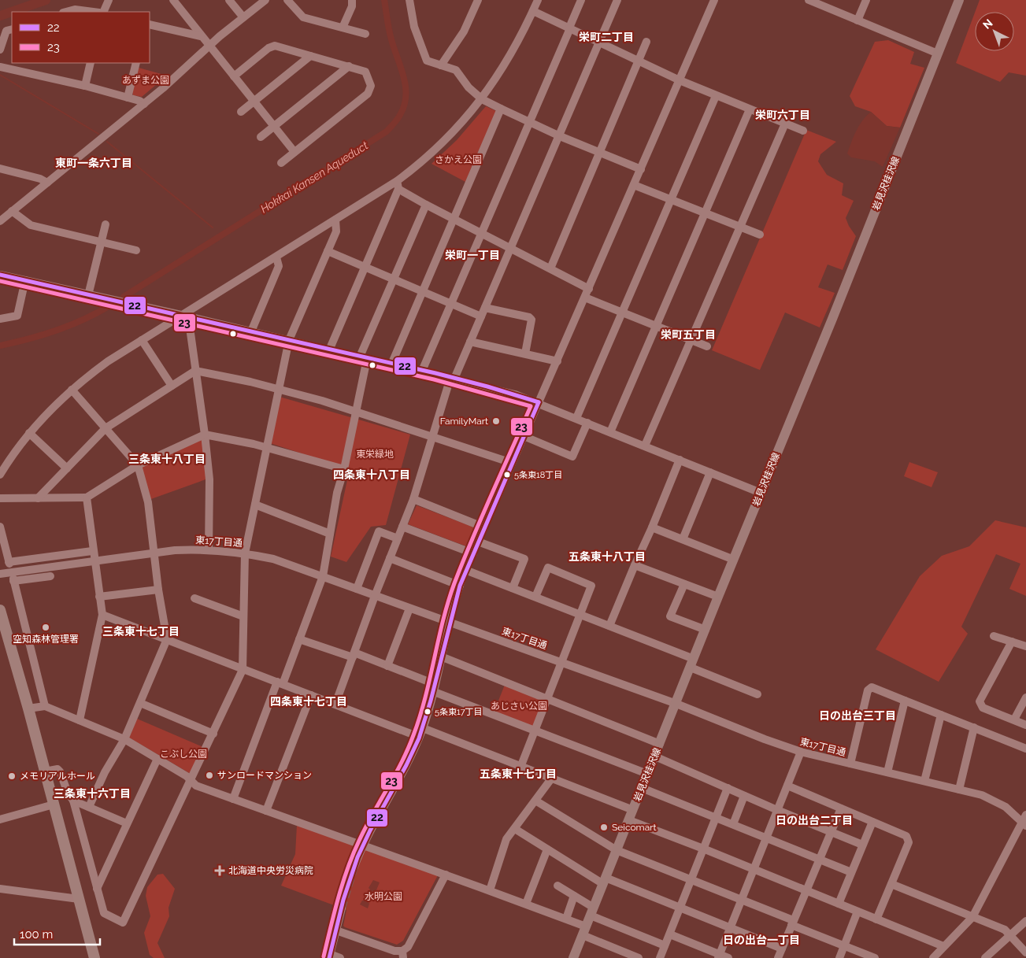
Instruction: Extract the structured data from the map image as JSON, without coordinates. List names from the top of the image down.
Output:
{
  "streets": {
    "main road": ["岩見沢桂沢線"],
    "street": ["東17丁目通"]
  },
  "crossings": [
    ["岩見沢桂沢線", "東17丁目通"]
  ],
  "districts": [
    "栄町二丁目",
    "栄町六丁目",
    "東町一条六丁目",
    "栄町一丁目",
    "栄町五丁目",
    "三条東十八丁目",
    "四条東十八丁目",
    "五条東十八丁目",
    "三条東十七丁目",
    "四条東十七丁目",
    "日の出台三丁目",
    "五条東十七丁目",
    "三条東十六丁目",
    "日の出台二丁目",
    "日の出台一丁目"
  ],
  "water": ["Hokkai Kansen Aqueduct"],
  "parks": [
    "あずま公園",
    "さかえ公園",
    "東栄緑地",
    "あじさい公園",
    "こぶし公園",
    "水明公園"
  ],
  "places": {
    "other": [
      "FamilyMart",
      "5条東18丁目",
      "空知森林管理署",
      "5条東17丁目",
      "サンロードマンション",
      "メモリアルホール",
      "Seicomart"
    ],
    "health": ["北海道中央労災病院"]
  },
  "lines": ["transit line 22", "transit line 23"],
  "legend": ["22", "23"],
  "scale_bar": "100 m",
  "north": "top left"
}
